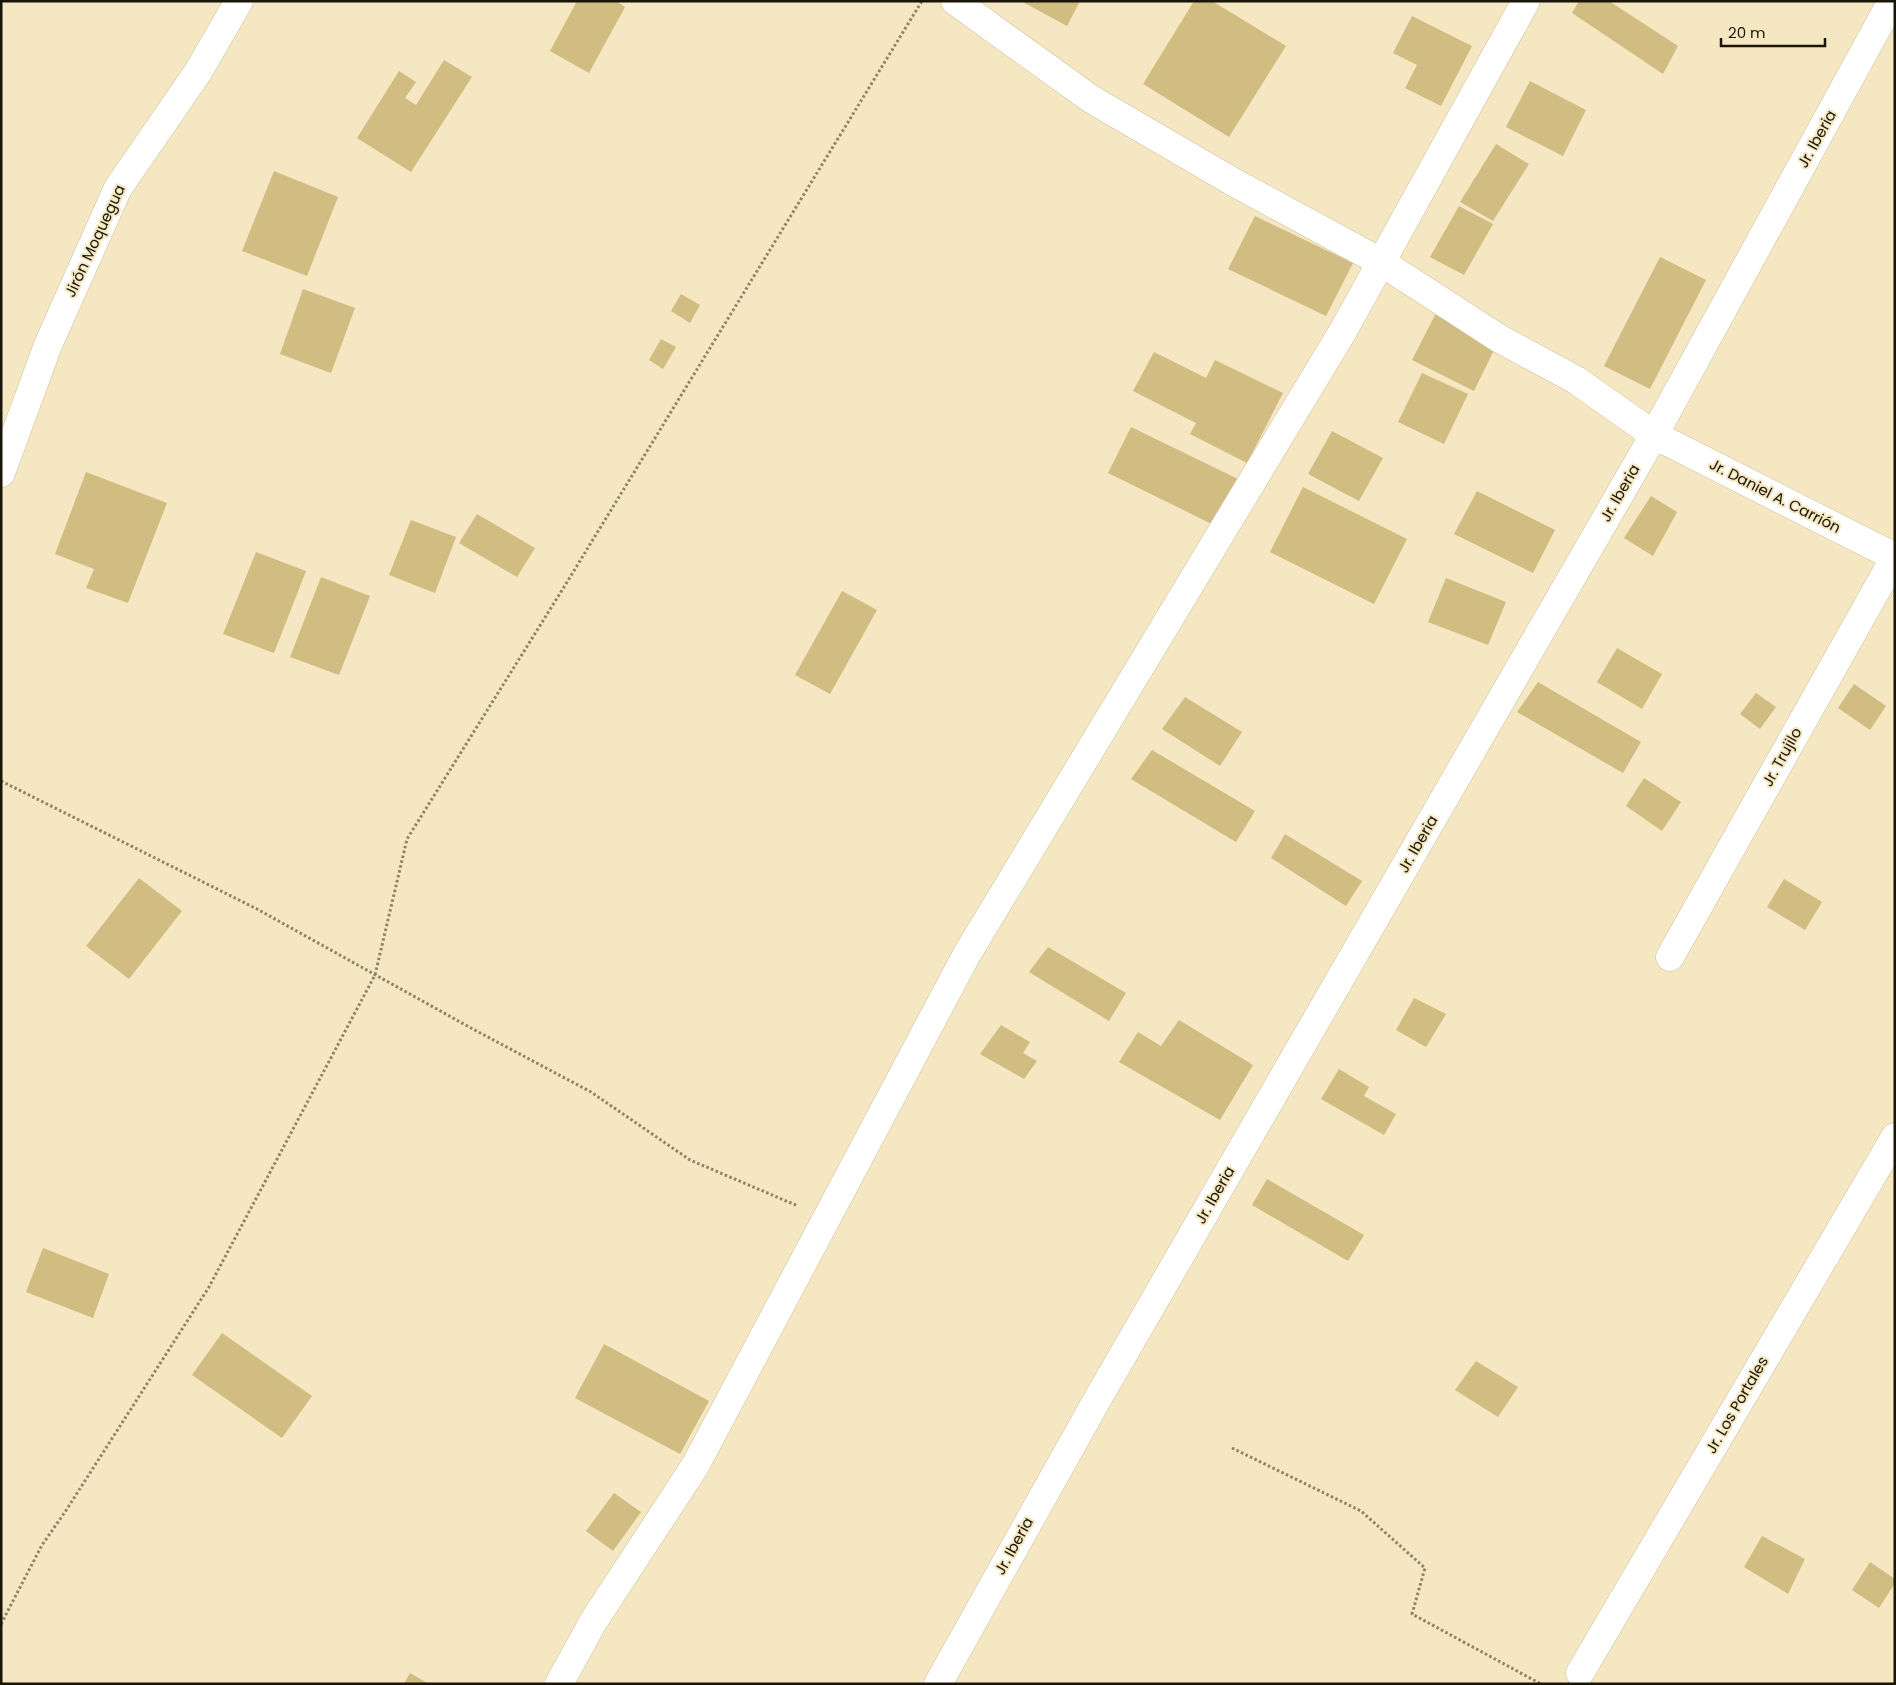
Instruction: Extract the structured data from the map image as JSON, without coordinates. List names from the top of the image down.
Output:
{
  "streets": {
    "street": [
      "Jr. Iberia",
      "Jirón Moquegua",
      "Jr. Daniel A. Carrión",
      "Jr. Trujilo",
      "Jr. Los Portales"
    ]
  },
  "crossings": [
    ["Jr. Iberia", "Jr. Daniel A. Carrión"],
    ["Jr. Daniel A. Carrión", "Jr. Trujilo"]
  ],
  "scale_bar": "20 m"
}
